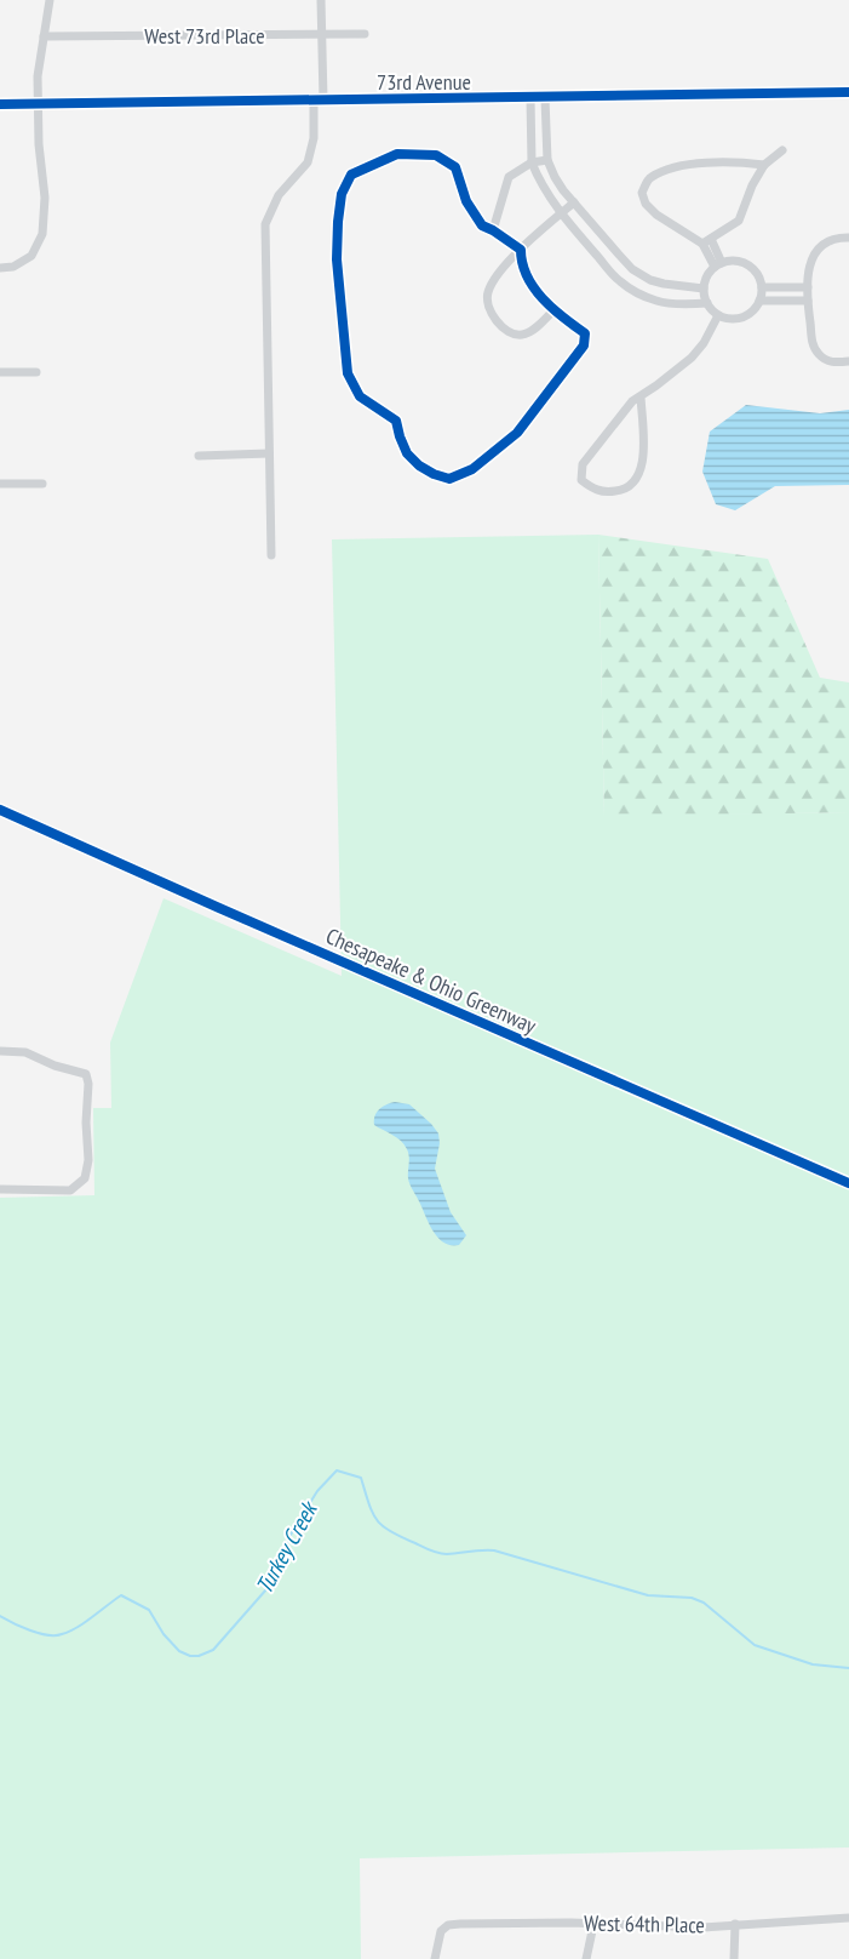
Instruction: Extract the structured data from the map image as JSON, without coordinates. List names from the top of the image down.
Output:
{
  "streets": {
    "street": ["West 73rd Place", "73rd Avenue", "West 64th Place"],
    "cycle path": ["Chesapeake & Ohio Greenway"]
  },
  "water": ["Turkey Creek"]
}
